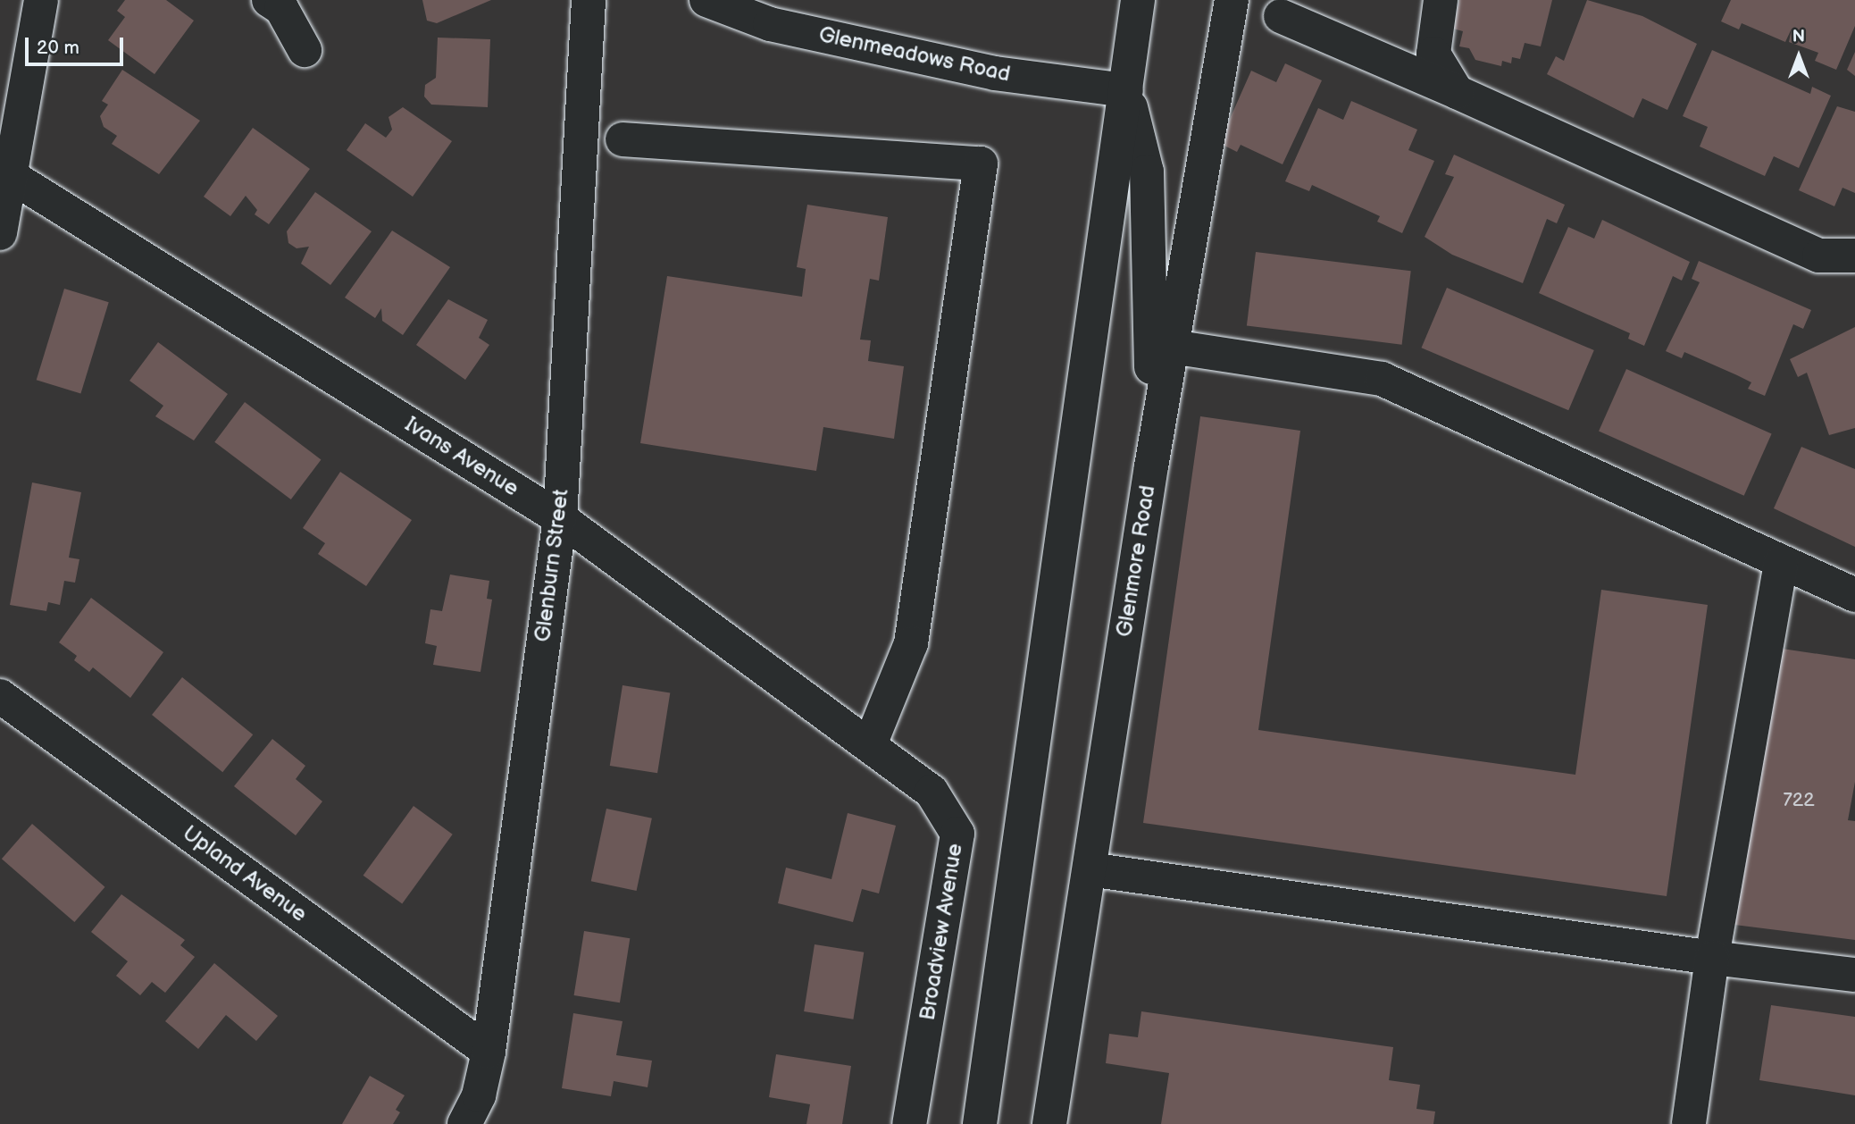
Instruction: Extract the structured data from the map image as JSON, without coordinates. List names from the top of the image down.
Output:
{
  "streets": {
    "street": [
      "Glenmeadows Road",
      "Ivans Avenue",
      "Glenmore Road",
      "Glenburn Street",
      "Upland Avenue",
      "Broadview Avenue"
    ]
  },
  "crossings": [
    ["Ivans Avenue", "Glenburn Street"],
    ["Ivans Avenue", "Broadview Avenue"],
    ["Glenburn Street", "Upland Avenue"]
  ],
  "house_numbers": ["722"],
  "scale_bar": "20 m",
  "north": "top"
}
